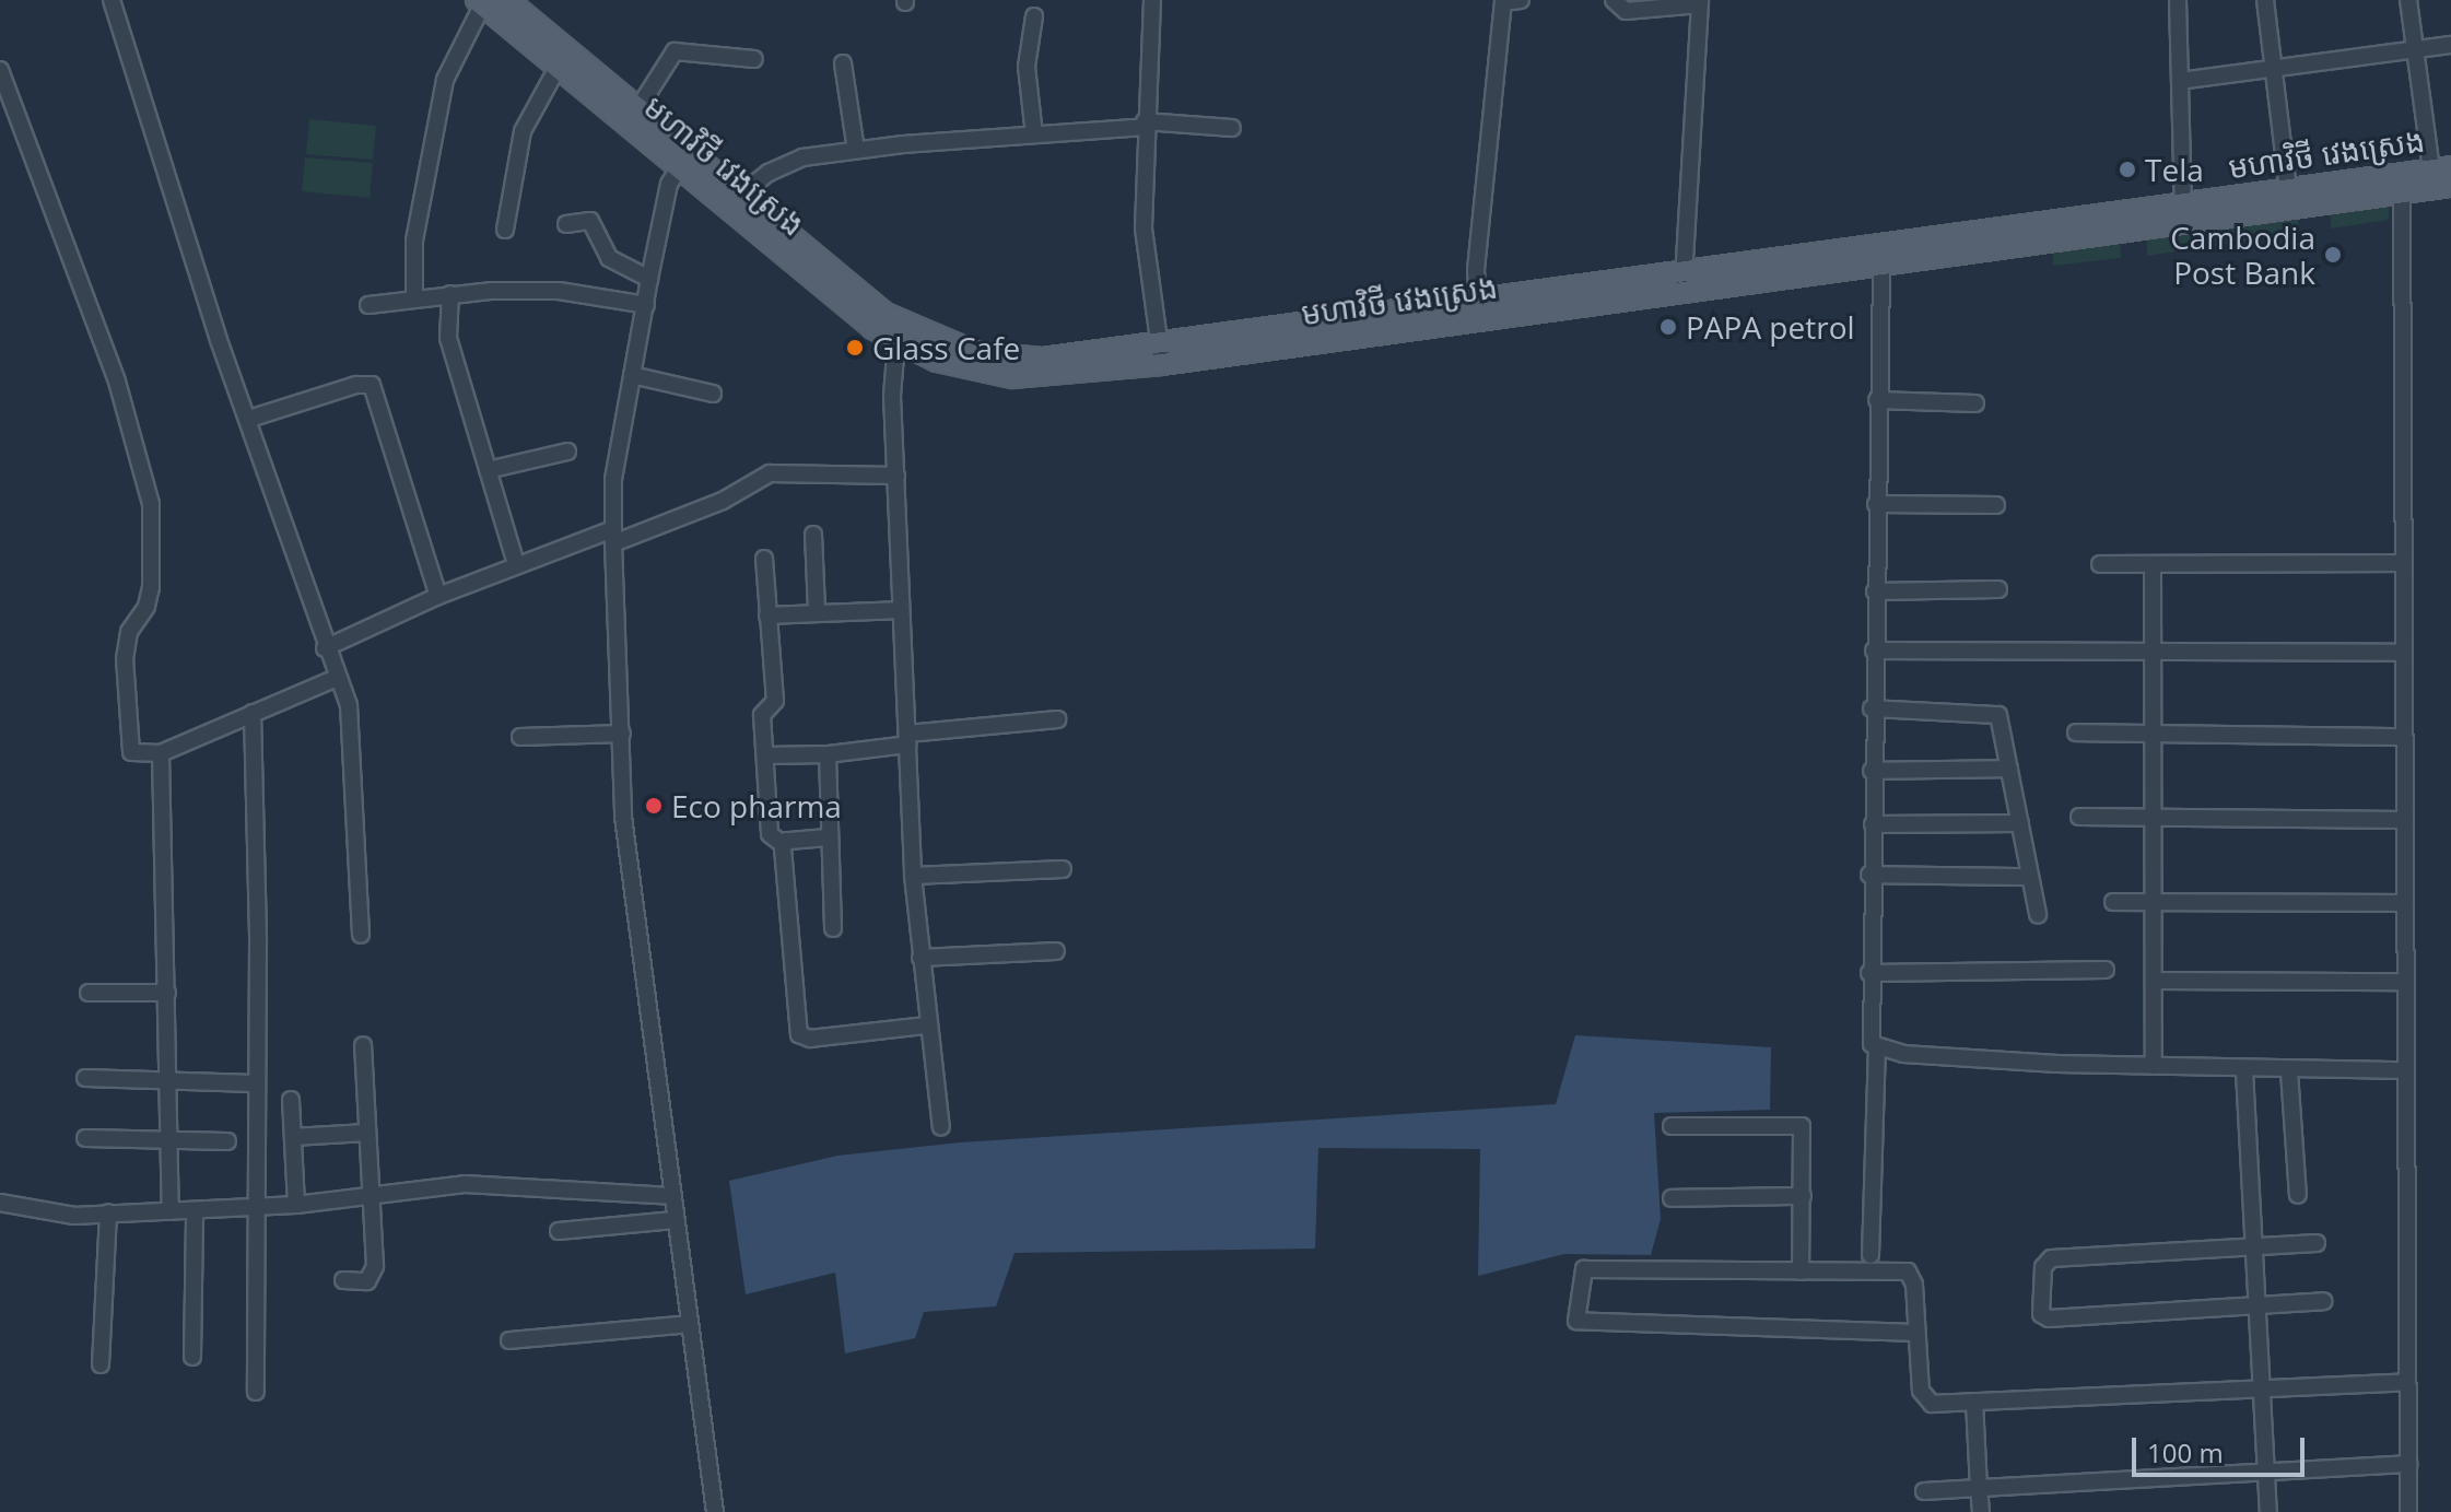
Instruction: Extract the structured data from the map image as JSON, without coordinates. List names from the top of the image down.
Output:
{
  "streets": {
    "main road": ["មហាវិថី វេងស្រេង"]
  },
  "places": [
    "Tela",
    "Cambodia Post Bank",
    "PAPA petrol",
    "Glass Cafe",
    "Eco pharma"
  ],
  "scale_bar": "100 m"
}
